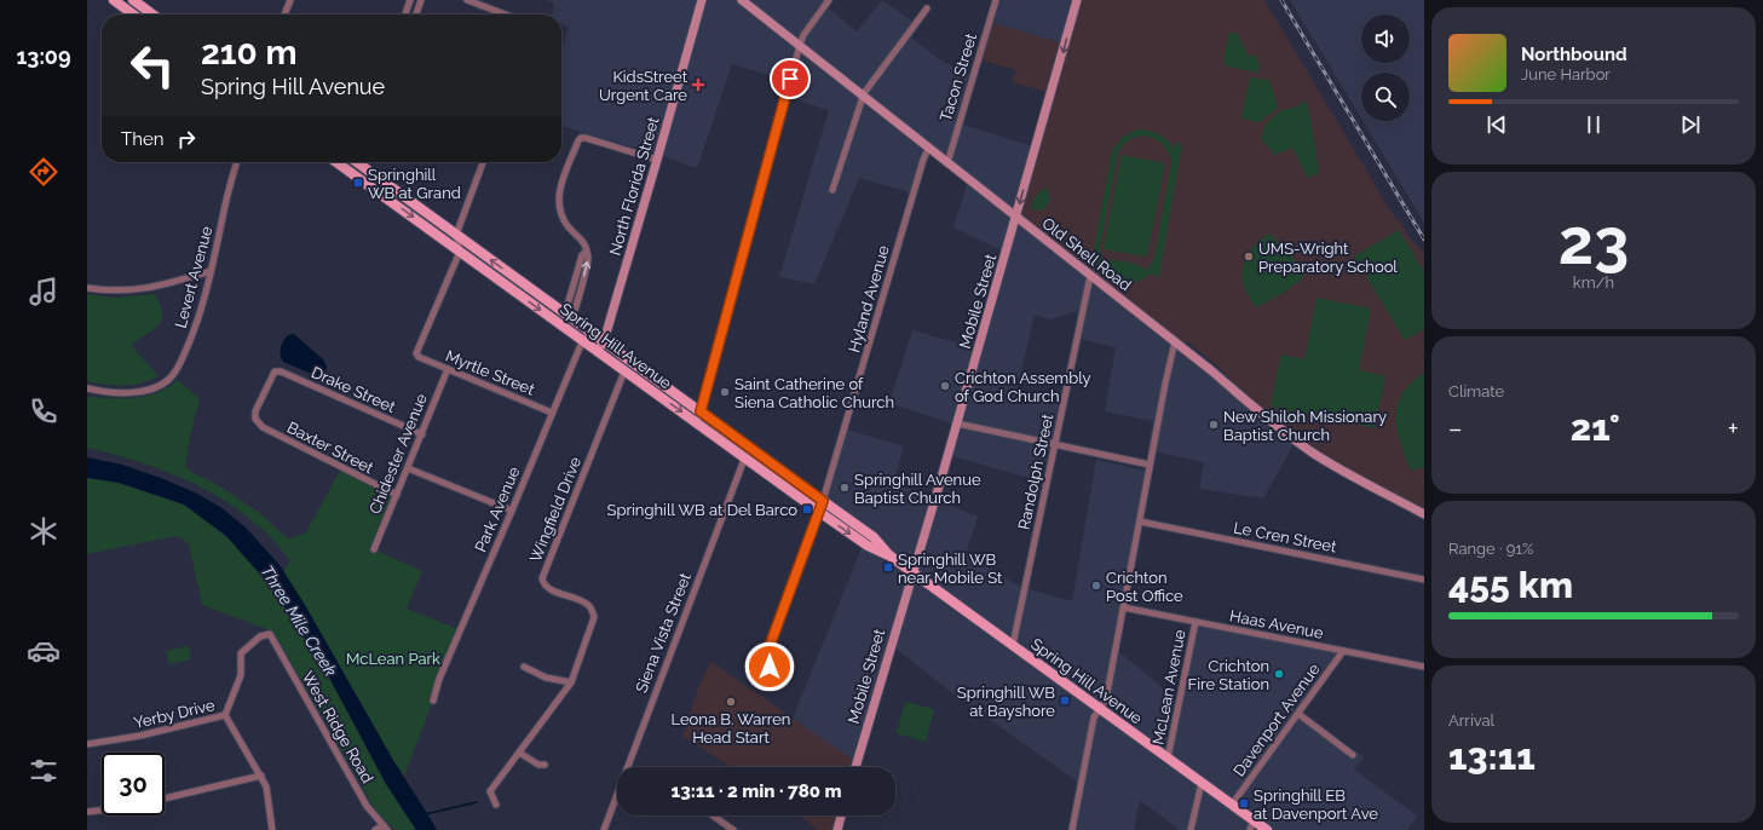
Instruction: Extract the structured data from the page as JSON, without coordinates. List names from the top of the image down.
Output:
{
  "streets": {
    "main road": ["Spring Hill Avenue"],
    "street": [
      "Tacon Street",
      "North Florida Street",
      "Old Shell Road",
      "Levert Avenue",
      "Hyland Avenue",
      "Mobile Street",
      "Myrtle Street",
      "Drake Street",
      "Baxter Street",
      "Chidester Avenue",
      "Randolph Street",
      "Park Avenue",
      "Wingfield Drive",
      "Le Cren Street",
      "Haas Avenue",
      "Siena Vista Street",
      "McLean Avenue",
      "Yerby Drive",
      "Davenport Avenue",
      "West Ridge Road"
    ]
  },
  "crossings": [
    ["Tacon Street", "Old Shell Road"],
    ["North Florida Street", "Spring Hill Avenue"],
    ["Old Shell Road", "Hyland Avenue"],
    ["Old Shell Road", "Mobile Street"],
    ["Old Shell Road", "Randolph Street"],
    ["Hyland Avenue", "Spring Hill Avenue"],
    ["Mobile Street", "Spring Hill Avenue"],
    ["Spring Hill Avenue", "Myrtle Street"],
    ["Spring Hill Avenue", "Randolph Street"],
    ["Spring Hill Avenue", "Park Avenue"],
    ["Spring Hill Avenue", "Wingfield Drive"],
    ["Spring Hill Avenue", "Siena Vista Street"],
    ["Spring Hill Avenue", "McLean Avenue"],
    ["Spring Hill Avenue", "Davenport Avenue"],
    ["Myrtle Street", "Chidester Avenue"],
    ["Myrtle Street", "Park Avenue"],
    ["Drake Street", "Baxter Street"],
    ["Drake Street", "Chidester Avenue"],
    ["Baxter Street", "Chidester Avenue"],
    ["Haas Avenue", "McLean Avenue"],
    ["Haas Avenue", "Davenport Avenue"],
    ["Yerby Drive", "West Ridge Road"]
  ],
  "water": ["Three Mile Creek"],
  "parks": ["McLean Park"],
  "places": {
    "health": ["KidsStreet Urgent Care"],
    "transit": [
      "Springhill WB at Grand",
      "Springhill WB at Del Barco",
      "Springhill WB near Mobile St",
      "Springhill WB at Bayshore",
      "Springhill EB at Davenport Ave"
    ],
    "other": [
      "UMS-Wright Preparatory School",
      "Crichton Assembly of God Church",
      "Saint Catherine of Siena Catholic Church",
      "New Shiloh Missionary Baptist Church",
      "Springhill Avenue Baptist Church",
      "Crichton Post Office",
      "Crichton Fire Station",
      "Leona B. Warren Head Start"
    ]
  },
  "page": {
    "tabs": "13:09",
    "turn": ["210 m", "Spring Hill Avenue"],
    "song": ["Northbound", "June Harbor"],
    "then": "Then",
    "tile": [
      ["23", "km/h"],
      "Climate",
      ["Range · 91%", "455 km"],
      ["Arrival", "13:11"]
    ],
    "heat": ["−", "21°", "+"],
    "limit": "30",
    "trip": "13:11 · 2 min · 780 m"
  }
}
